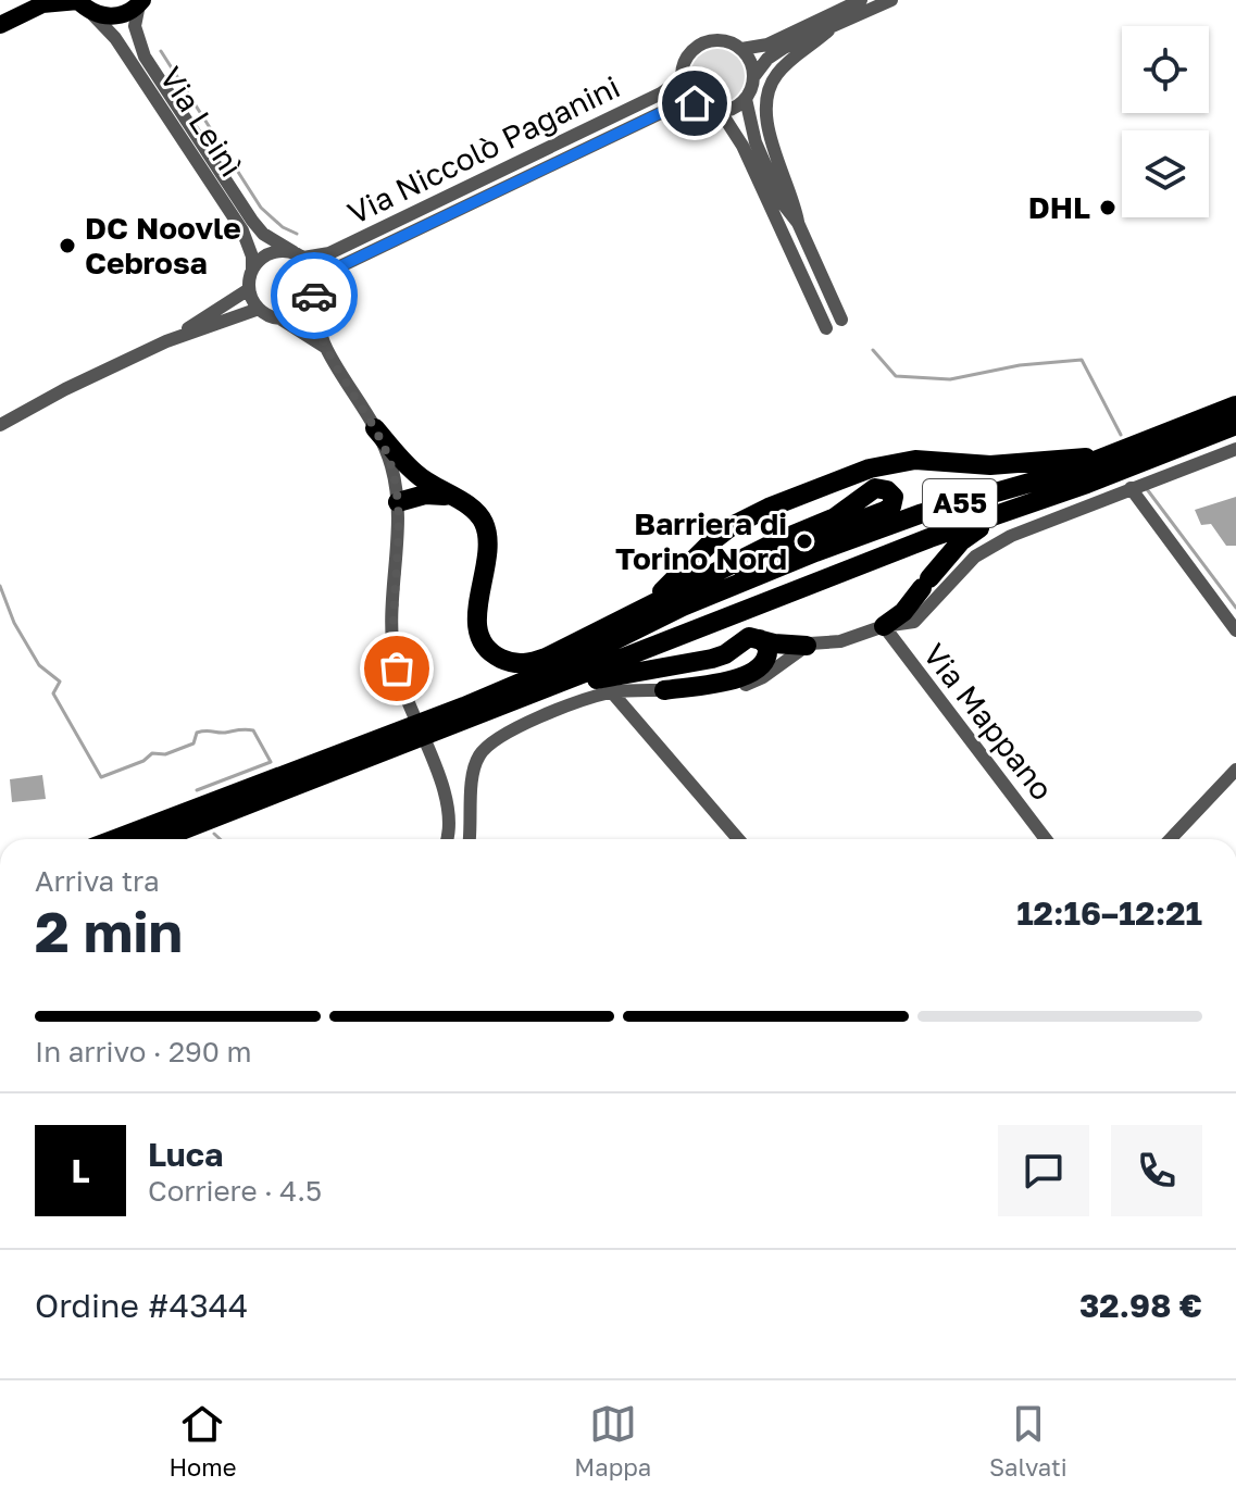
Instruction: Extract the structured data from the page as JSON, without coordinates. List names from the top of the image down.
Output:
{
  "streets": {
    "highway": ["A55"],
    "street": ["Via Leinì", "Via Niccolò Paganini", "Via Mappano"]
  },
  "crossings": [
    ["Via Leinì", "Via Niccolò Paganini"]
  ],
  "places": ["DHL", "DC Noovle Cebrosa", "Barriera di Torino Nord"],
  "page": {
    "heading": ["2 min", "Arriva tra", "12:16–12:21"],
    "panel": [
      "Luca",
      "Corriere · 4.5",
      "Ordine #4344",
      "32.98 €"
    ],
    "bar": "In arrivo · 290 m",
    "round": "L",
    "tabs": ["Home", "Mappa", "Salvati"]
  }
}
